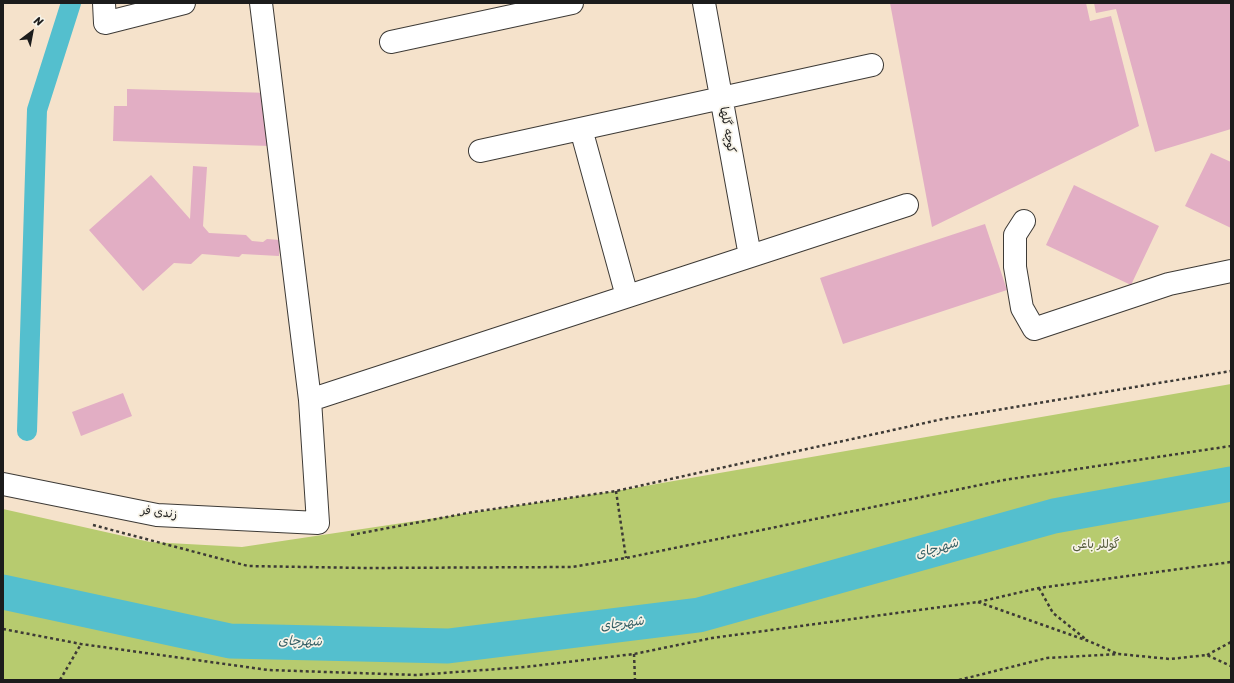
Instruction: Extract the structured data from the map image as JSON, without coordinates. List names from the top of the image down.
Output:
{
  "streets": {
    "street": ["کوچه گلها", "زندی فر"]
  },
  "water": ["شهرچای"],
  "parks": ["گوللر باغی"],
  "north": "top right"
}
